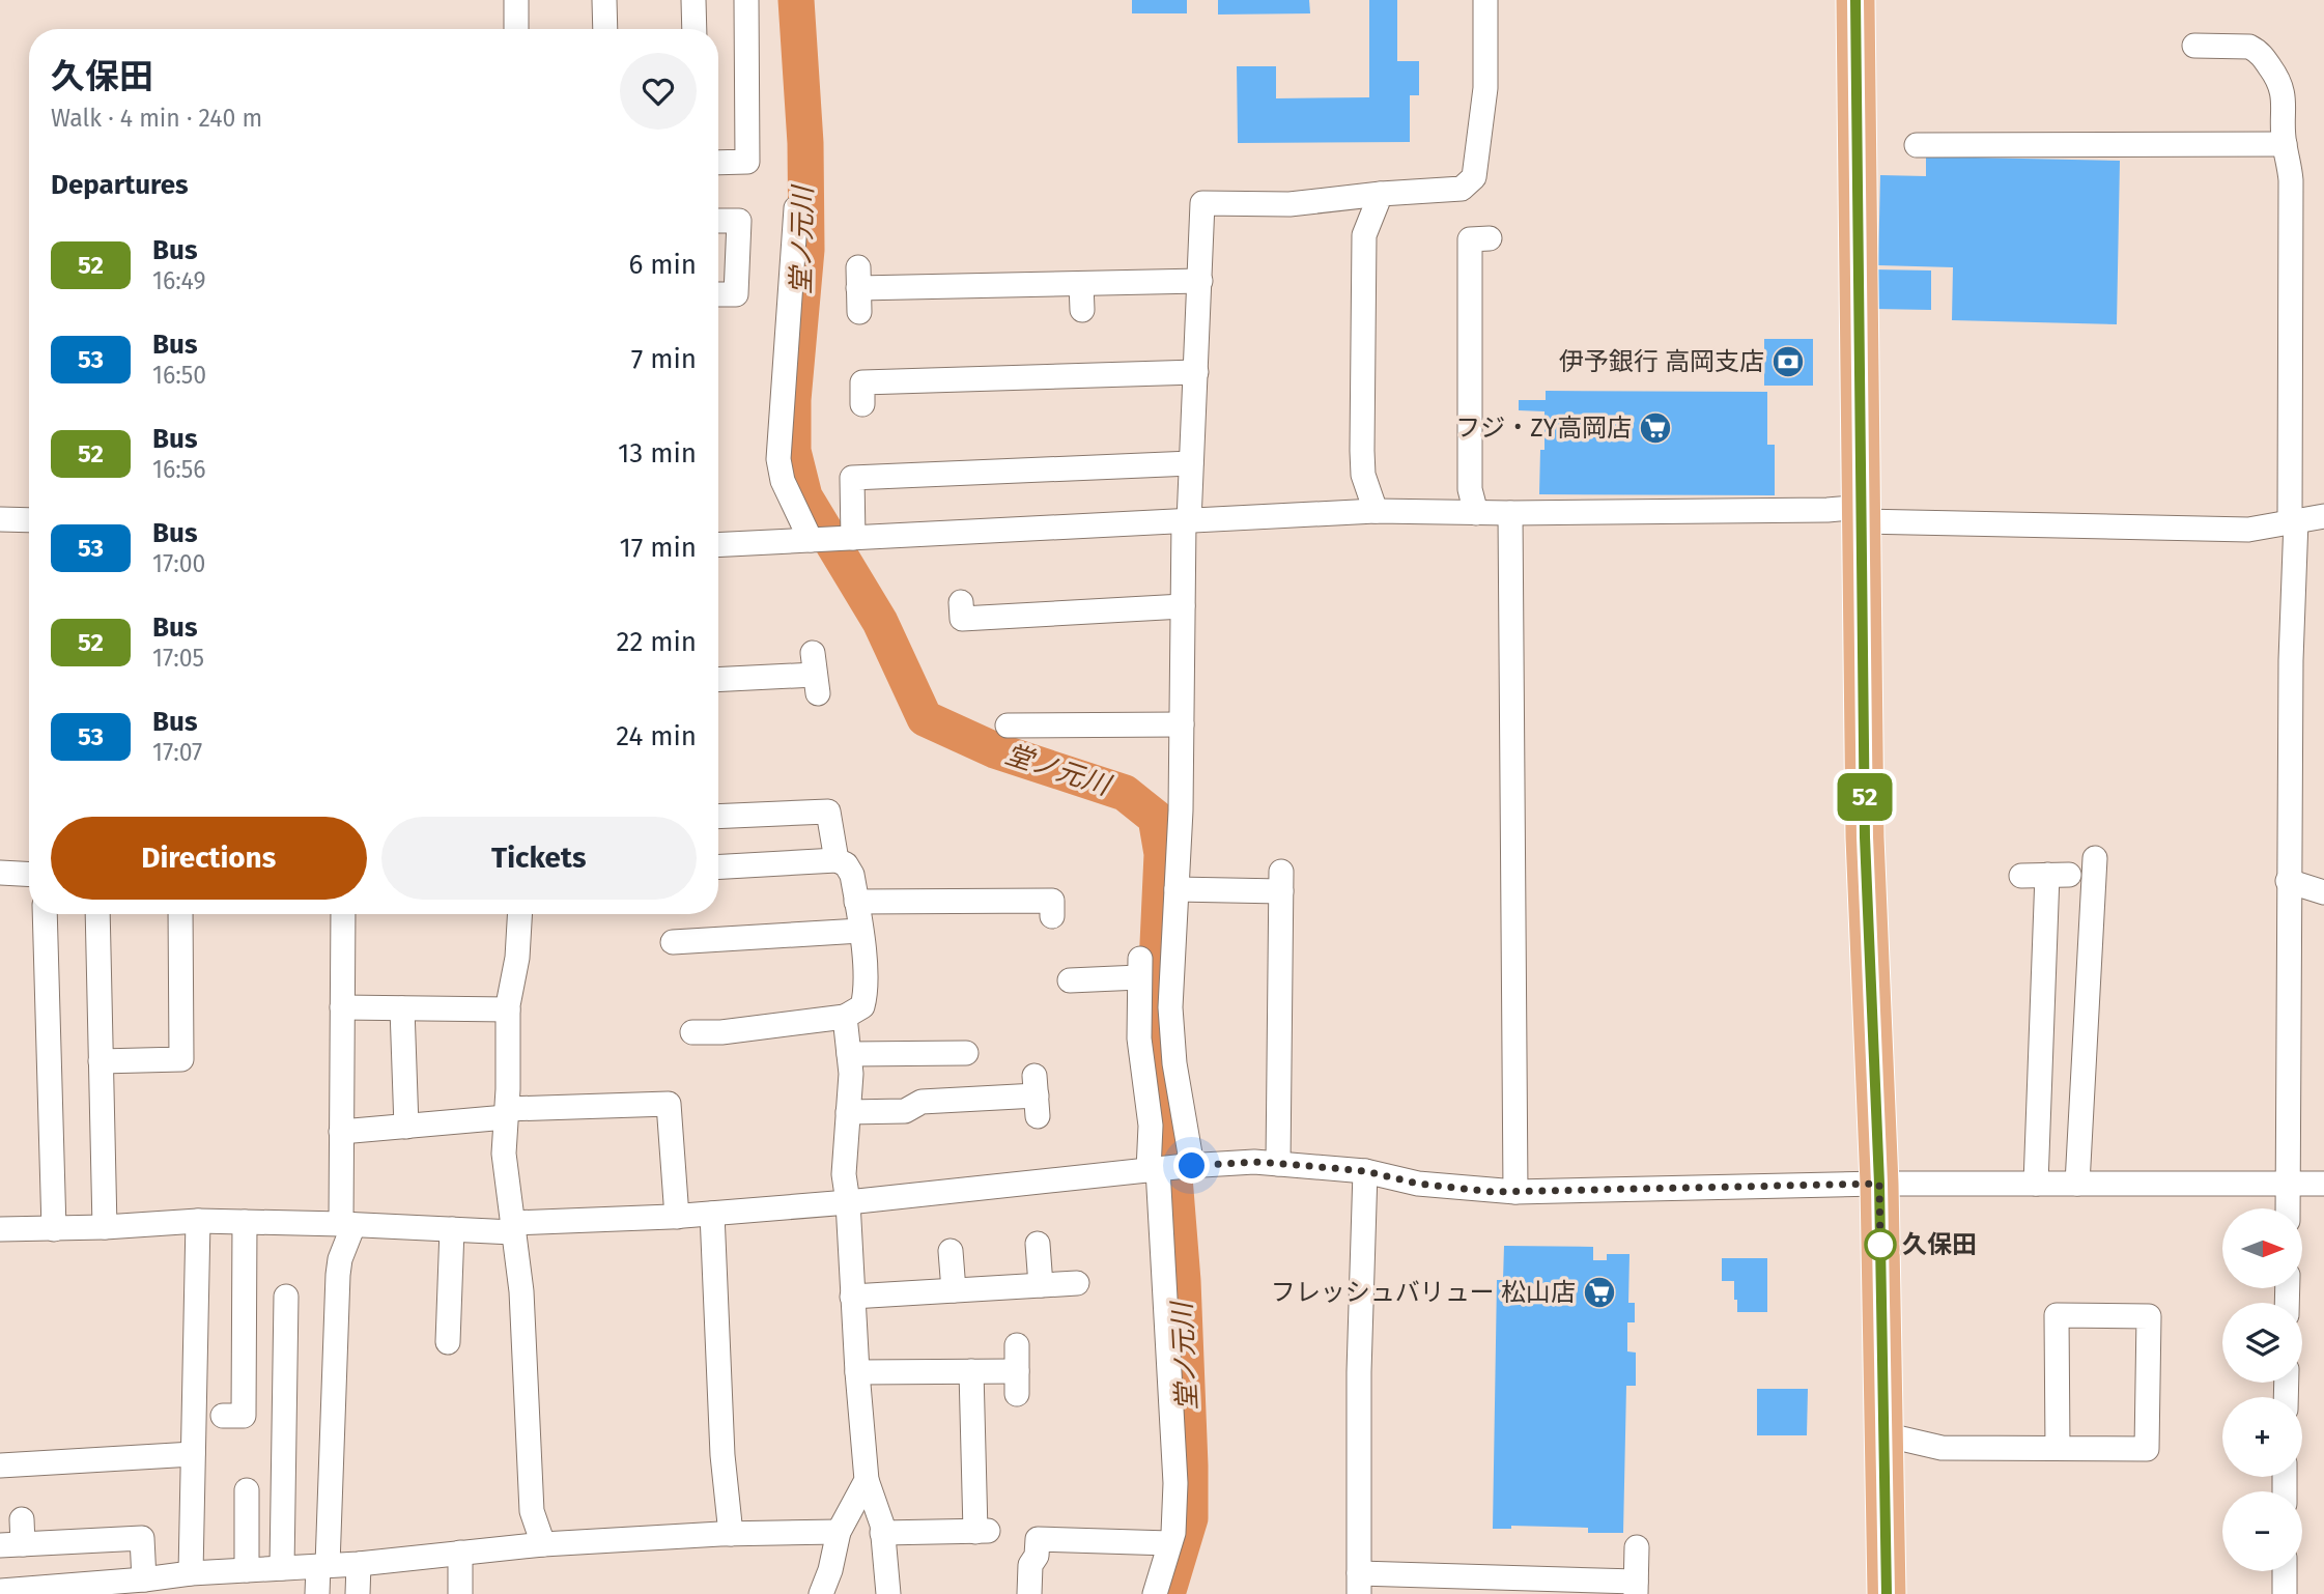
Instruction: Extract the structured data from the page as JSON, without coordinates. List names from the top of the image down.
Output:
{
  "water": ["堂ノ元川"],
  "places": {
    "bank": ["伊予銀行 高岡支店"],
    "supermarket": ["フジ・ZY高岡店", "フレッシュバリュー 松山店"],
    "other": ["久保田"]
  },
  "lines": ["bus line 52"],
  "north": "right",
  "page": {
    "on_map": "52",
    "heading": [
      ["久保田", "Walk · 4 min · 240 m"],
      "Departures"
    ],
    "list": [
      {
        "mark": "52",
        "name": "Bus",
        "note": "16:49",
        "value": "6 min"
      },
      {
        "mark": "53",
        "name": "Bus",
        "note": "16:50",
        "value": "7 min"
      },
      {
        "mark": "52",
        "name": "Bus",
        "note": "16:56",
        "value": "13 min"
      },
      {
        "mark": "53",
        "name": "Bus",
        "note": "17:00",
        "value": "17 min"
      },
      {
        "mark": "52",
        "name": "Bus",
        "note": "17:05",
        "value": "22 min"
      },
      {
        "mark": "53",
        "name": "Bus",
        "note": "17:07",
        "value": "24 min"
      }
    ],
    "buttons": ["Directions", "Tickets"],
    "map_buttons": ["+", "−"]
  }
}
